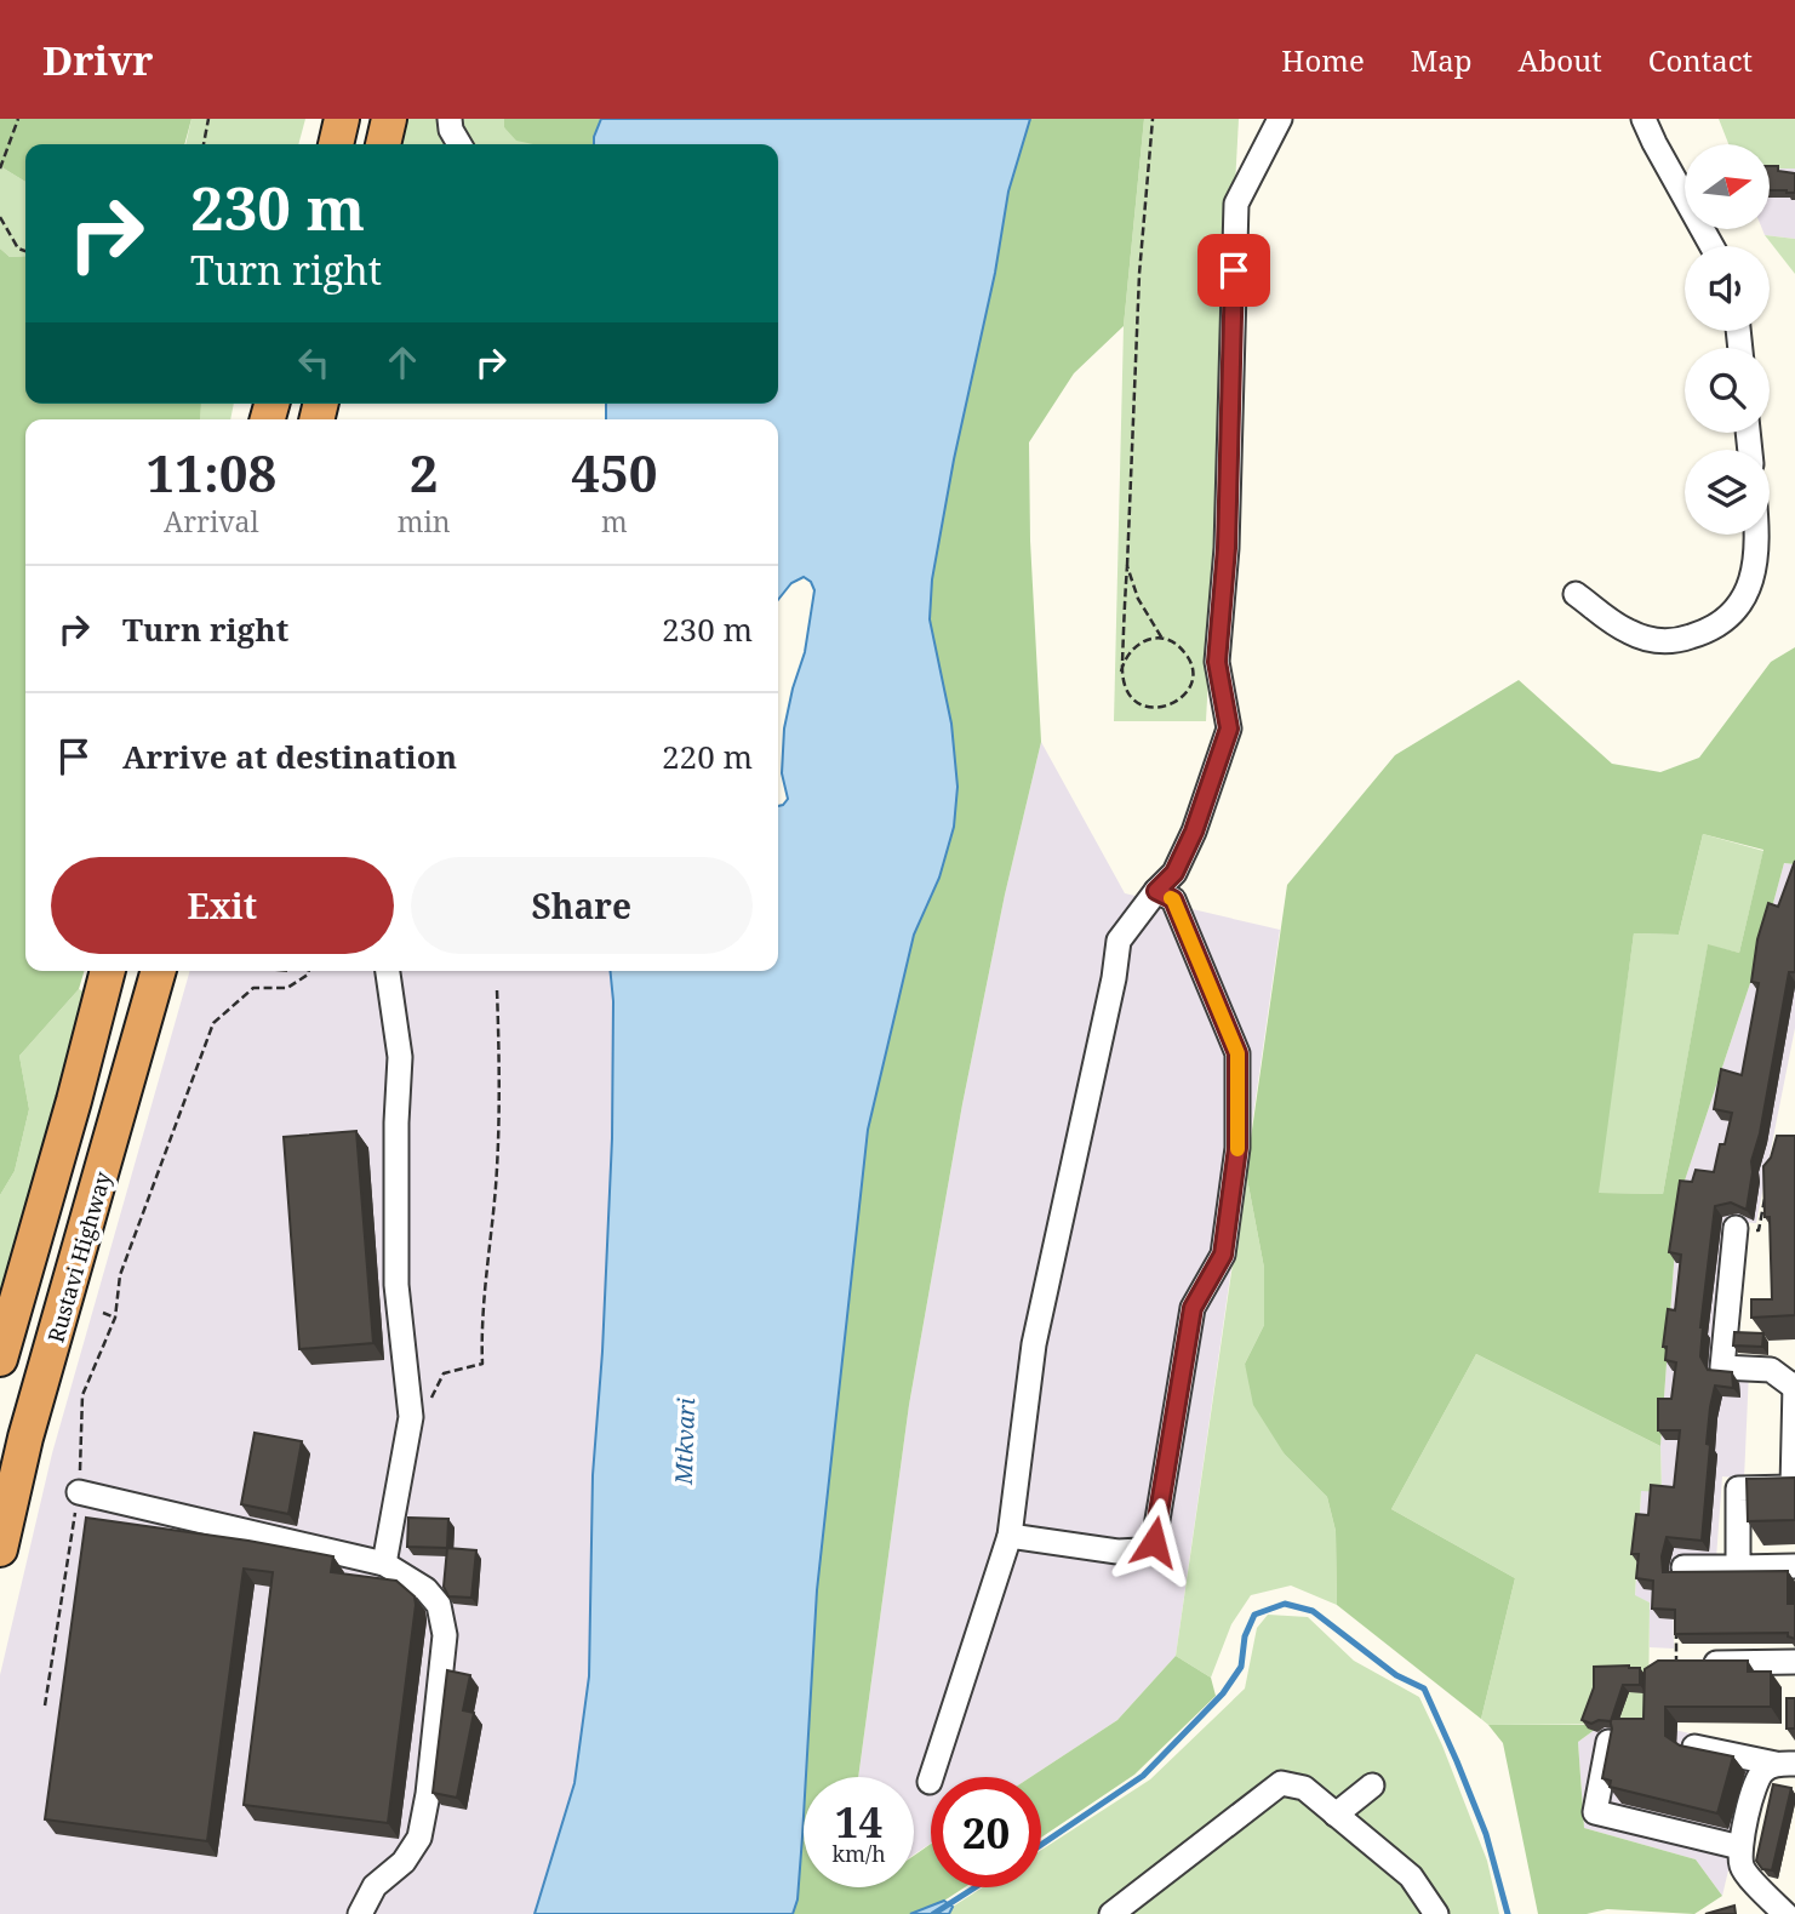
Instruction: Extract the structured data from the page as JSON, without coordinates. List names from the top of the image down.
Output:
{
  "streets": {
    "highway": ["Rustavi Highway"]
  },
  "water": ["Mtkvari"],
  "north": "right",
  "page": {
    "header": "Drivr",
    "nav": [
      "Home",
      "Map",
      "About",
      "Contact"
    ],
    "turn": ["230 m", "Turn right"],
    "eta": [
      "11:08",
      "Arrival",
      "2",
      "min",
      "450",
      "m"
    ],
    "list": [
      {
        "name": "Turn right",
        "value": "230 m"
      },
      {
        "name": "Arrive at destination",
        "value": "220 m"
      }
    ],
    "buttons": ["Exit", "Share"],
    "speed": "14 km/h",
    "limit": "20"
  }
}
